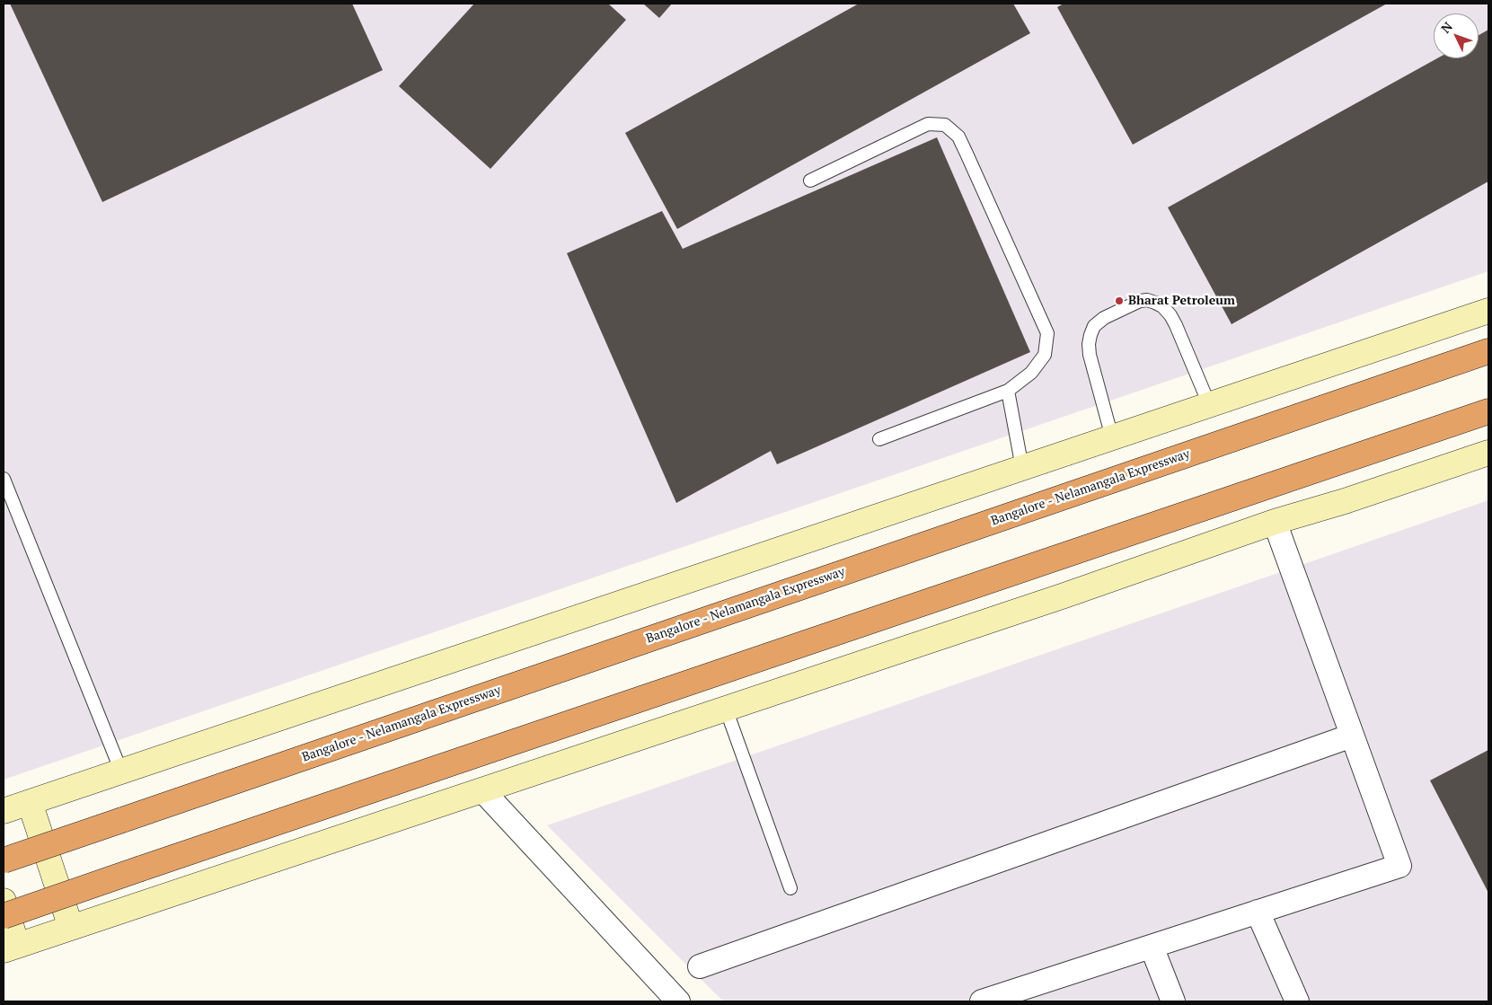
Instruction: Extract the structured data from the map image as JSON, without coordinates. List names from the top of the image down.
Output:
{
  "streets": {
    "highway": ["Bangalore - Nelamangala Expressway"]
  },
  "places": ["Bharat Petroleum"],
  "north": "top left"
}
